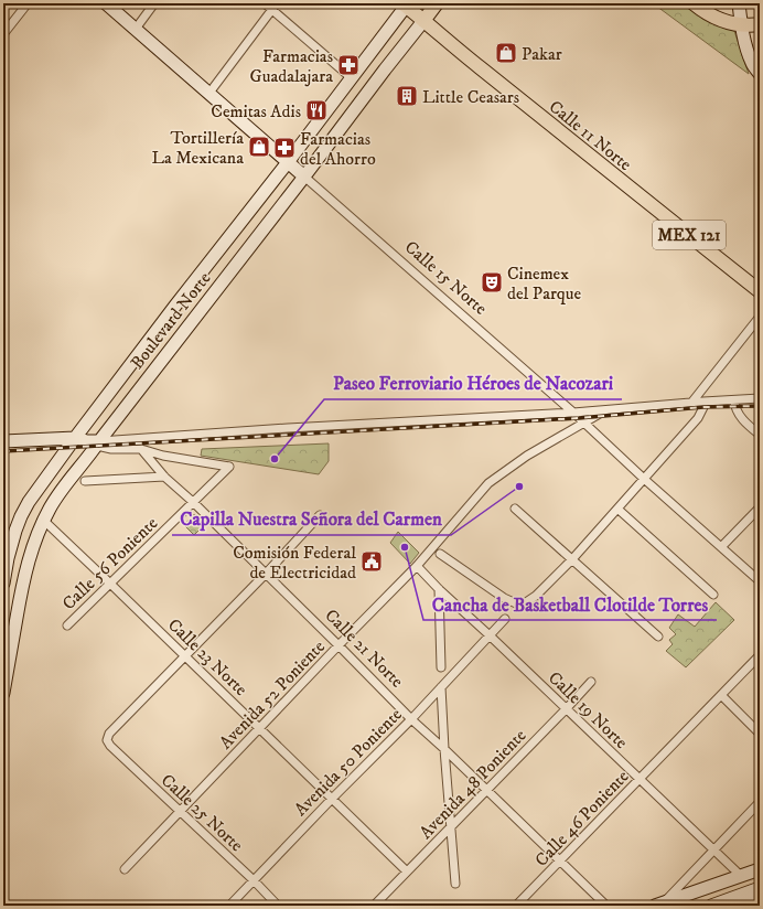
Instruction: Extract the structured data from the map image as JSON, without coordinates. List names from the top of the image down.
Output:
{
  "streets": {
    "main road": [
      "Calle 11 Norte",
      "MEX 121",
      "Calle 15 Norte",
      "Boulevard Norte"
    ],
    "street": [
      "Calle 56 Poniente",
      "Calle 21 Norte",
      "Calle 23 Norte",
      "Avenida 52 Poniente",
      "Calle 19 Norte",
      "Avenida 50 Poniente",
      "Avenida 48 Poniente",
      "Calle 25 Norte",
      "Calle 46 Poniente"
    ]
  },
  "crossings": [
    ["Calle 11 Norte", "Boulevard Norte"],
    ["Calle 15 Norte", "Boulevard Norte"],
    ["Calle 15 Norte", "Avenida 52 Poniente"],
    ["Boulevard Norte", "Calle 23 Norte"],
    ["Calle 56 Poniente", "Calle 21 Norte"],
    ["Calle 56 Poniente", "Calle 23 Norte"],
    ["Calle 21 Norte", "Avenida 52 Poniente"],
    ["Calle 21 Norte", "Avenida 50 Poniente"],
    ["Calle 21 Norte", "Avenida 48 Poniente"],
    ["Calle 21 Norte", "Calle 46 Poniente"],
    ["Calle 23 Norte", "Avenida 52 Poniente"],
    ["Calle 23 Norte", "Avenida 50 Poniente"],
    ["Calle 23 Norte", "Avenida 48 Poniente"],
    ["Calle 23 Norte", "Calle 25 Norte"],
    ["Avenida 52 Poniente", "Calle 19 Norte"],
    ["Avenida 52 Poniente", "Calle 25 Norte"],
    ["Calle 19 Norte", "Avenida 50 Poniente"],
    ["Calle 19 Norte", "Avenida 48 Poniente"],
    ["Calle 19 Norte", "Calle 46 Poniente"],
    ["Avenida 50 Poniente", "Calle 25 Norte"]
  ],
  "places": {
    "shop": ["Pakar", "Tortillería La Mexicana"],
    "pharmacy": ["Farmacias Guadalajara", "Farmacias del Ahorro"],
    "building": ["Little Ceasars"],
    "restaurant": ["Cemitas Adis"],
    "theatre": ["Cinemex del Parque"],
    "other": ["Paseo Ferroviario Héroes de Nacozari", "Capilla Nuestra Señora del Carmen", "Cancha de Basketball Clotilde Torres"],
    "public building": ["Comisión Federal de Electricidad"]
  }
}
